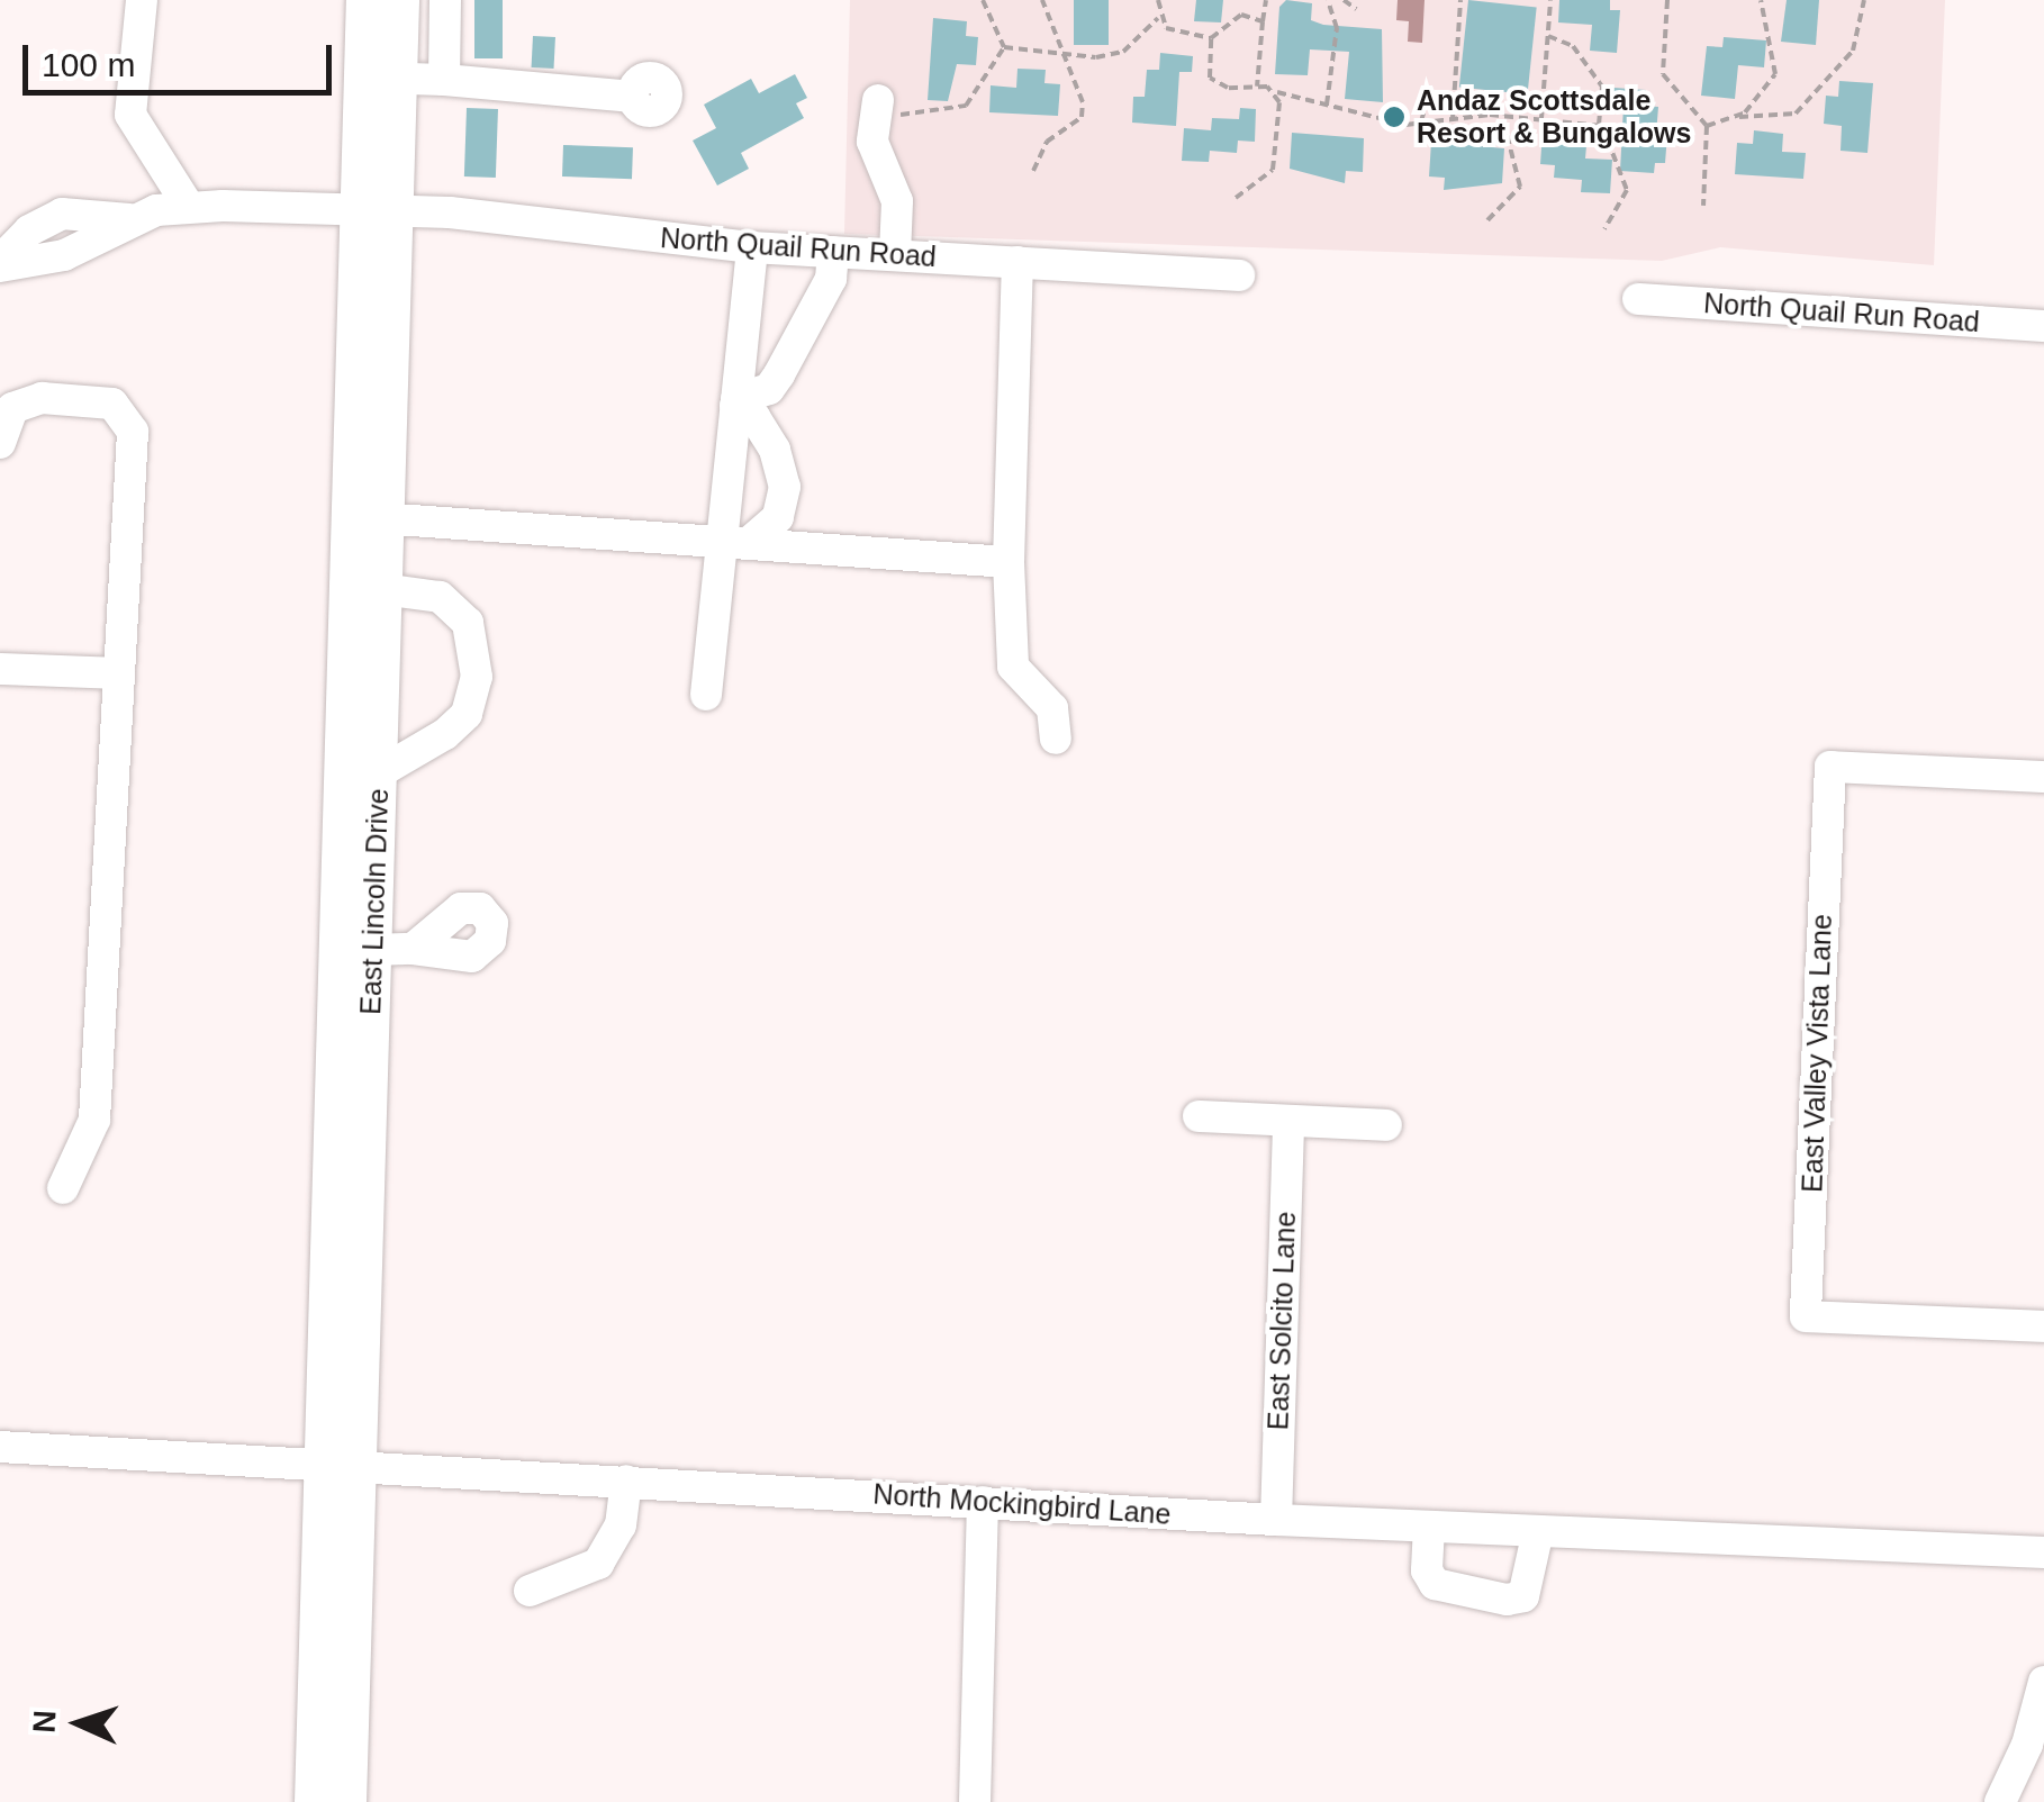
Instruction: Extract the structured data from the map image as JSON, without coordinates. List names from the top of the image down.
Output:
{
  "streets": {
    "main road": ["East Lincoln Drive"],
    "street": [
      "North Quail Run Road",
      "East Valley Vista Lane",
      "East Solcito Lane",
      "North Mockingbird Lane"
    ]
  },
  "crossings": [
    ["North Quail Run Road", "East Lincoln Drive"],
    ["East Lincoln Drive", "North Mockingbird Lane"],
    ["East Solcito Lane", "North Mockingbird Lane"]
  ],
  "places": ["Andaz Scottsdale Resort & Bungalows"],
  "scale_bar": "100 m",
  "north": "left"
}
